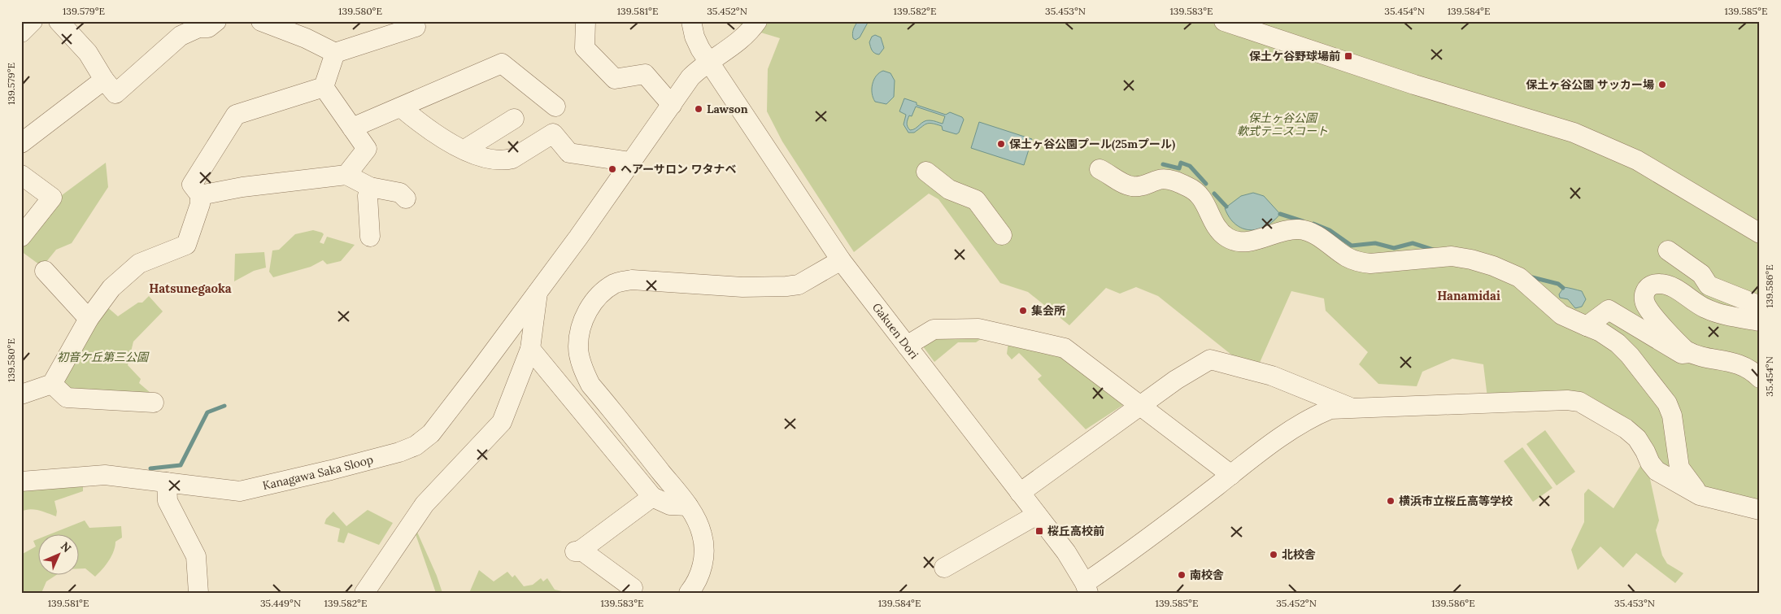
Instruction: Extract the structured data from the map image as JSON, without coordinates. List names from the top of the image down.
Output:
{
  "streets": {
    "street": ["Gakuen Dori", "Kanagawa Saka Sloop"]
  },
  "crossings": [
    ["Gakuen Dori", "Kanagawa Saka Sloop"]
  ],
  "districts": ["Hatsunegaoka", "Hanamidai"],
  "parks": ["保土ヶ谷公園 軟式テニスコート", "初音ケ丘第三公園"],
  "places": {
    "transit": ["保土ケ谷野球場前", "桜丘高校前"],
    "other": [
      "保土ヶ谷公園 サッカー場",
      "Lawson",
      "保土ヶ谷公園プール(25mプール)",
      "ヘアーサロン ワタナベ",
      "集会所",
      "横浜市立桜丘高等学校",
      "北校舎",
      "南校舎"
    ]
  },
  "north": "top right",
  "coordinates": [
    "139.579°E",
    "139.580°E",
    "139.581°E",
    "35.452°N",
    "139.582°E",
    "35.453°N",
    "139.583°E",
    "35.454°N",
    "139.584°E",
    "139.585°E",
    "139.586°E",
    "35.449°N"
  ]
}
